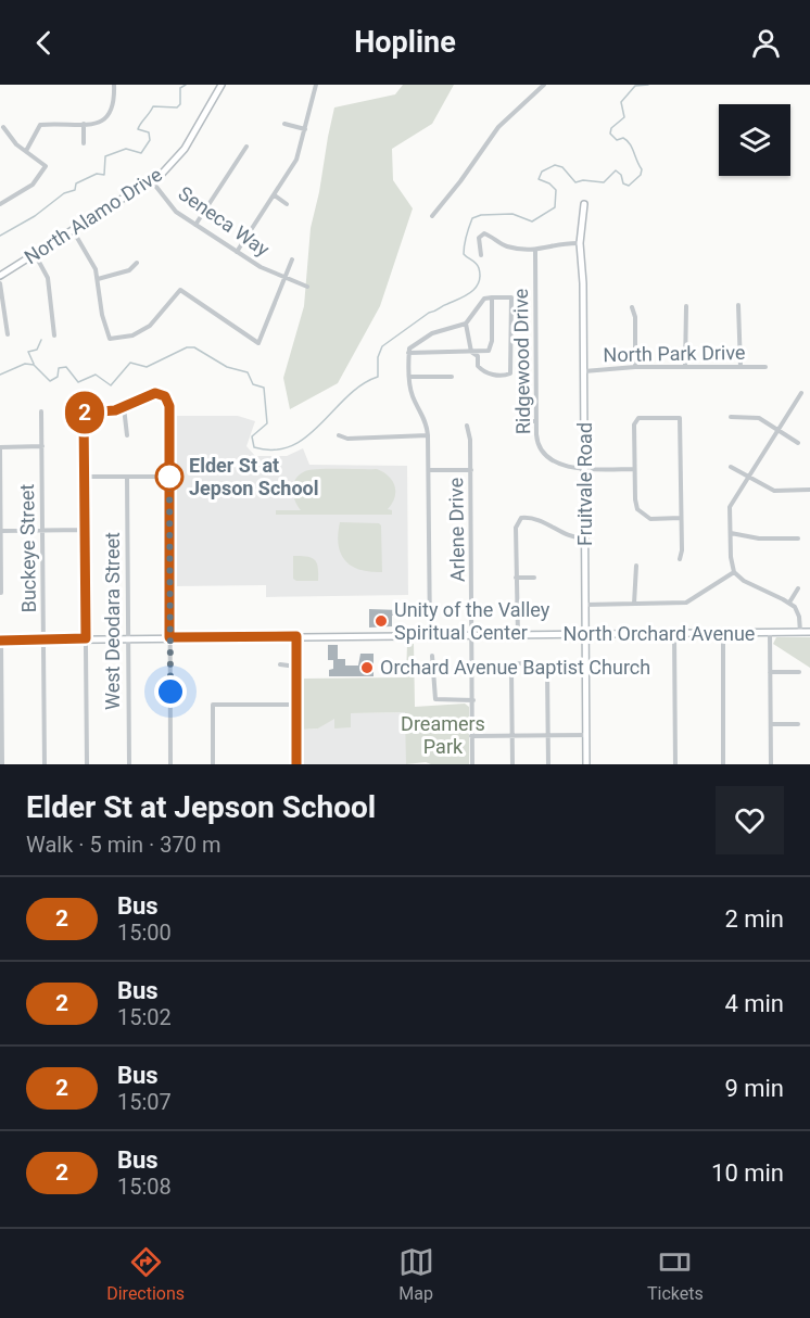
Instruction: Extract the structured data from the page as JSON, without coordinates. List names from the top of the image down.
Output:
{
  "streets": {
    "street": [
      "North Alamo Drive",
      "Seneca Way",
      "North Park Drive",
      "Ridgewood Drive",
      "Fruitvale Road",
      "Arlene Drive",
      "Buckeye Street",
      "West Deodara Street",
      "North Orchard Avenue"
    ]
  },
  "crossings": [
    ["North Alamo Drive", "Seneca Way"],
    ["North Park Drive", "Fruitvale Road"],
    ["Ridgewood Drive", "Fruitvale Road"],
    ["Fruitvale Road", "North Orchard Avenue"],
    ["Arlene Drive", "North Orchard Avenue"],
    ["Buckeye Street", "North Orchard Avenue"],
    ["West Deodara Street", "North Orchard Avenue"]
  ],
  "parks": ["Dreamers Park"],
  "places": ["Elder St at Jepson School", "Unity of the Valley Spiritual Center", "Orchard Avenue Baptist Church"],
  "lines": ["bus line 2"],
  "page": {
    "header": "Hopline",
    "on_map": "2",
    "heading": ["Elder St at Jepson School", "Walk · 5 min · 370 m"],
    "list": [
      {
        "mark": "2",
        "name": "Bus",
        "note": "15:00",
        "value": "2 min"
      },
      {
        "mark": "2",
        "name": "Bus",
        "note": "15:02",
        "value": "4 min"
      },
      {
        "mark": "2",
        "name": "Bus",
        "note": "15:07",
        "value": "9 min"
      },
      {
        "mark": "2",
        "name": "Bus",
        "note": "15:08",
        "value": "10 min"
      }
    ],
    "tabs": ["Directions", "Map", "Tickets"]
  }
}
